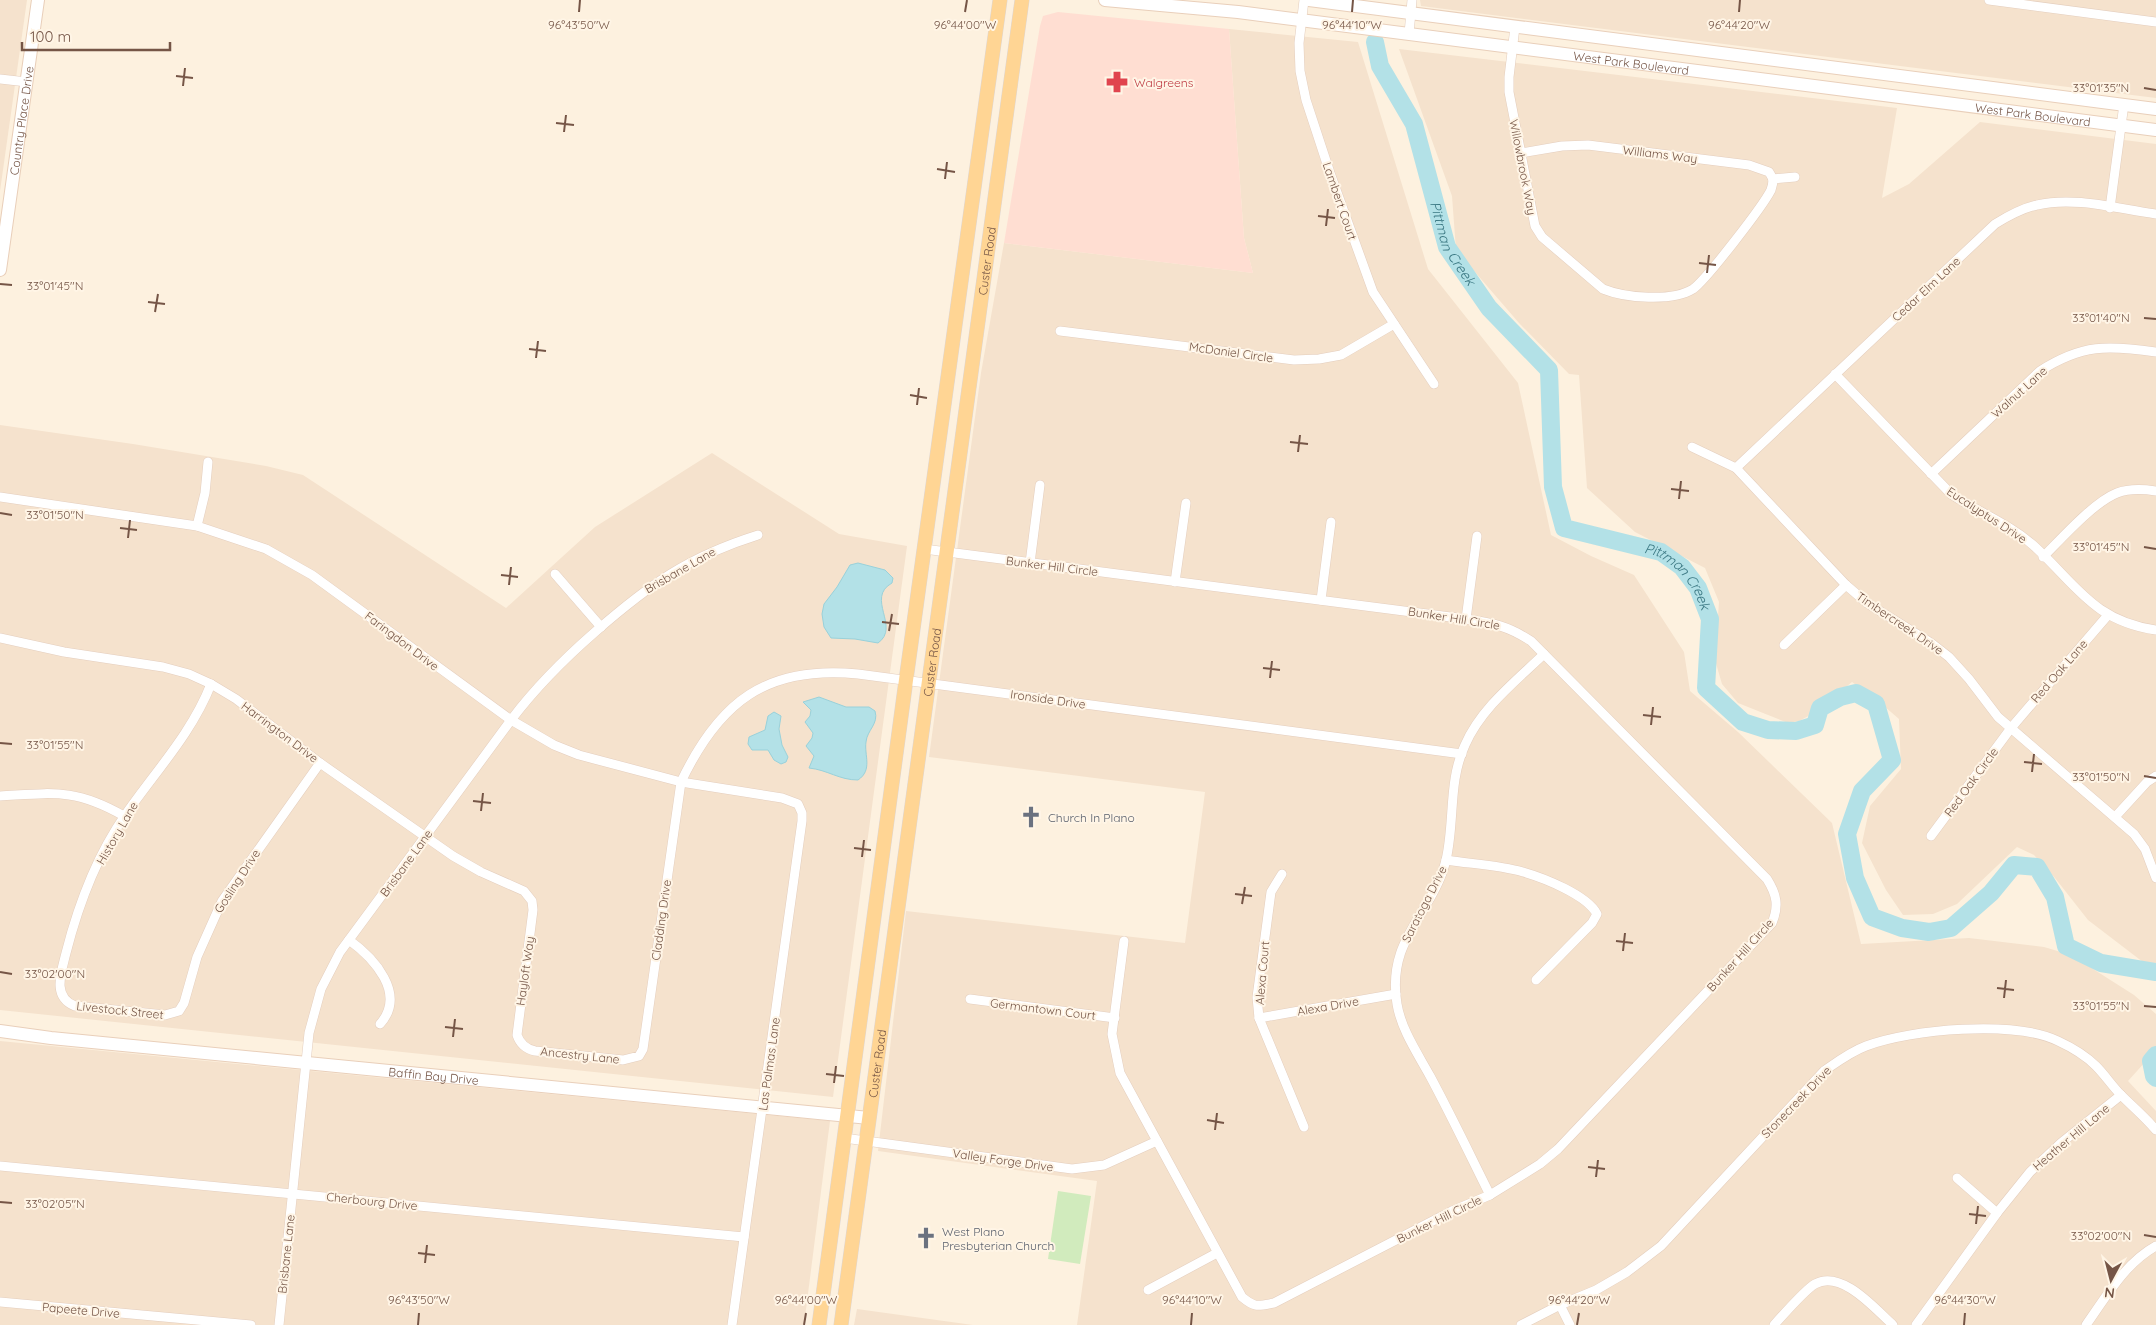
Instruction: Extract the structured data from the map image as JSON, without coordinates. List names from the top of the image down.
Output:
{
  "streets": {
    "main road": [
      "West Park Boulevard",
      "Country Place Drive",
      "Custer Road",
      "Baffin Bay Drive"
    ],
    "street": [
      "Williams Way",
      "Willowbrook Way",
      "Lambert Court",
      "Cedar Elm Lane",
      "McDaniel Circle",
      "Walnut Lane",
      "Eucalyptus Drive",
      "Bunker Hill Circle",
      "Brisbane Lane",
      "Timbercreek Drive",
      "Faringdon Drive",
      "Red Oak Lane",
      "Ironside Drive",
      "Harrington Drive",
      "Red Oak Circle",
      "History Lane",
      "Gosling Drive",
      "Saratoga Drive",
      "Cladding Drive",
      "Hayloft Way",
      "Alexa Court",
      "Alexa Drive",
      "Germantown Court",
      "Livestock Street",
      "Ancestry Lane",
      "Las Palmas Lane",
      "Stonecreek Drive",
      "Heather Hill Lane",
      "Valley Forge Drive",
      "Cherbourg Drive",
      "Papeete Drive"
    ]
  },
  "crossings": [
    ["West Park Boulevard", "Willowbrook Way"],
    ["West Park Boulevard", "Lambert Court"],
    ["Williams Way", "Willowbrook Way"],
    ["Lambert Court", "McDaniel Circle"],
    ["Custer Road", "Bunker Hill Circle"],
    ["Custer Road", "Ironside Drive"],
    ["Custer Road", "Baffin Bay Drive"],
    ["Custer Road", "Valley Forge Drive"],
    ["Cedar Elm Lane", "Eucalyptus Drive"],
    ["Cedar Elm Lane", "Timbercreek Drive"],
    ["Walnut Lane", "Eucalyptus Drive"],
    ["Eucalyptus Drive", "Red Oak Lane"],
    ["Bunker Hill Circle", "Saratoga Drive"],
    ["Bunker Hill Circle", "Germantown Court"],
    ["Bunker Hill Circle", "Valley Forge Drive"],
    ["Brisbane Lane", "Faringdon Drive"],
    ["Brisbane Lane", "Harrington Drive"],
    ["Brisbane Lane", "Baffin Bay Drive"],
    ["Brisbane Lane", "Cherbourg Drive"],
    ["Timbercreek Drive", "Red Oak Lane"],
    ["Timbercreek Drive", "Red Oak Circle"],
    ["Faringdon Drive", "Ironside Drive"],
    ["Faringdon Drive", "Cladding Drive"],
    ["Faringdon Drive", "Las Palmas Lane"],
    ["Red Oak Lane", "Red Oak Circle"],
    ["Ironside Drive", "Saratoga Drive"],
    ["Ironside Drive", "Cladding Drive"],
    ["Harrington Drive", "History Lane"],
    ["Harrington Drive", "Gosling Drive"],
    ["Harrington Drive", "Hayloft Way"],
    ["History Lane", "Livestock Street"],
    ["Gosling Drive", "Livestock Street"],
    ["Saratoga Drive", "Alexa Drive"],
    ["Cladding Drive", "Ancestry Lane"],
    ["Hayloft Way", "Ancestry Lane"],
    ["Alexa Court", "Alexa Drive"],
    ["Las Palmas Lane", "Baffin Bay Drive"],
    ["Las Palmas Lane", "Cherbourg Drive"],
    ["Stonecreek Drive", "Heather Hill Lane"]
  ],
  "water": ["Pittman Creek"],
  "places": {
    "pharmacy": ["Walgreens"],
    "church": ["Church In Plano", "West Plano Presbyterian Church"]
  },
  "scale_bar": "100 m",
  "north": "bottom",
  "coordinates": [
    "96°43'50\"W",
    "96°44'00\"W",
    "96°44'10\"W",
    "96°44'20\"W",
    "33°01'35\"N",
    "33°01'45\"N",
    "33°01'40\"N",
    "33°01'50\"N",
    "33°01'55\"N",
    "33°02'00\"N",
    "33°02'05\"N",
    "96°44'30\"W"
  ]
}
